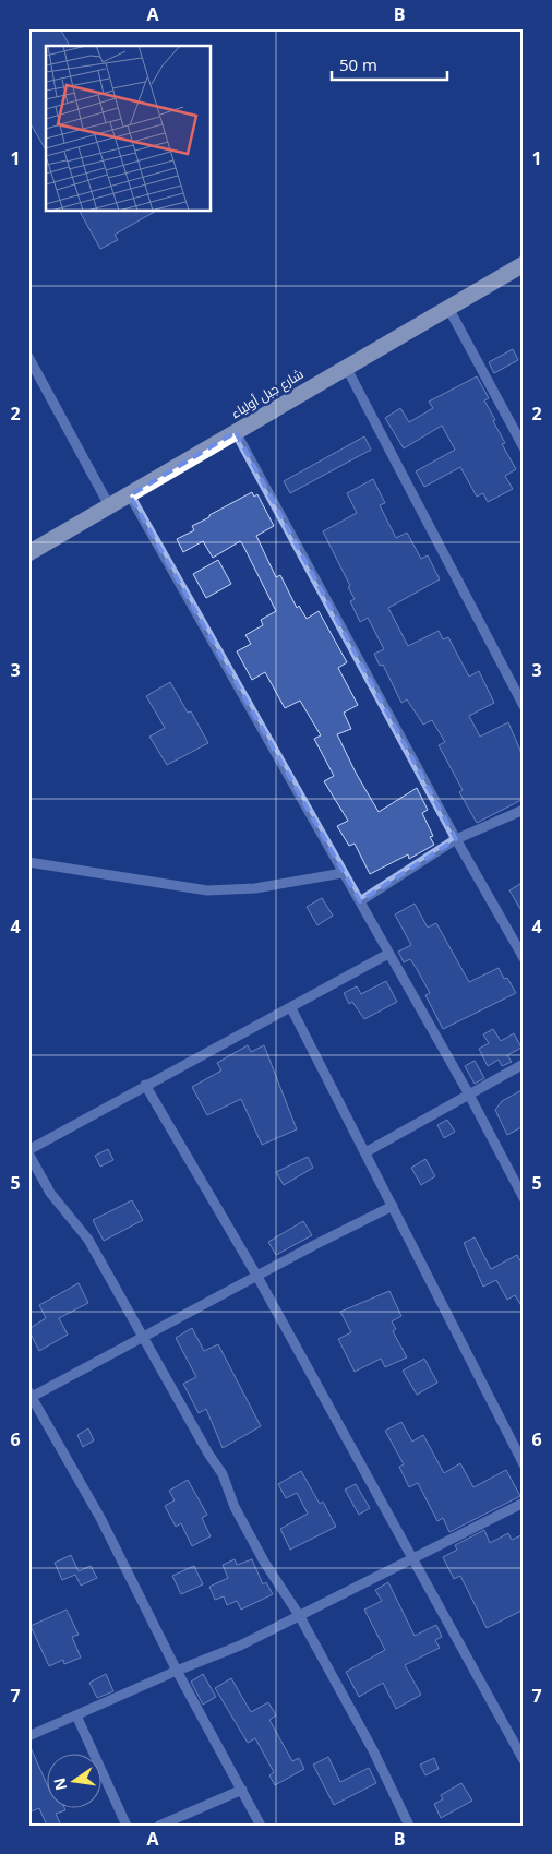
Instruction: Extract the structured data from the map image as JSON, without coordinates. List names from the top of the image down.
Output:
{
  "streets": {
    "highway": ["شارع جبل أولياء"]
  },
  "scale_bar": "50 m",
  "north": "left",
  "grid": {
    "columns": ["A", "B"],
    "rows": [
      "1",
      "2",
      "3",
      "4",
      "5",
      "6",
      "7"
    ]
  }
}
